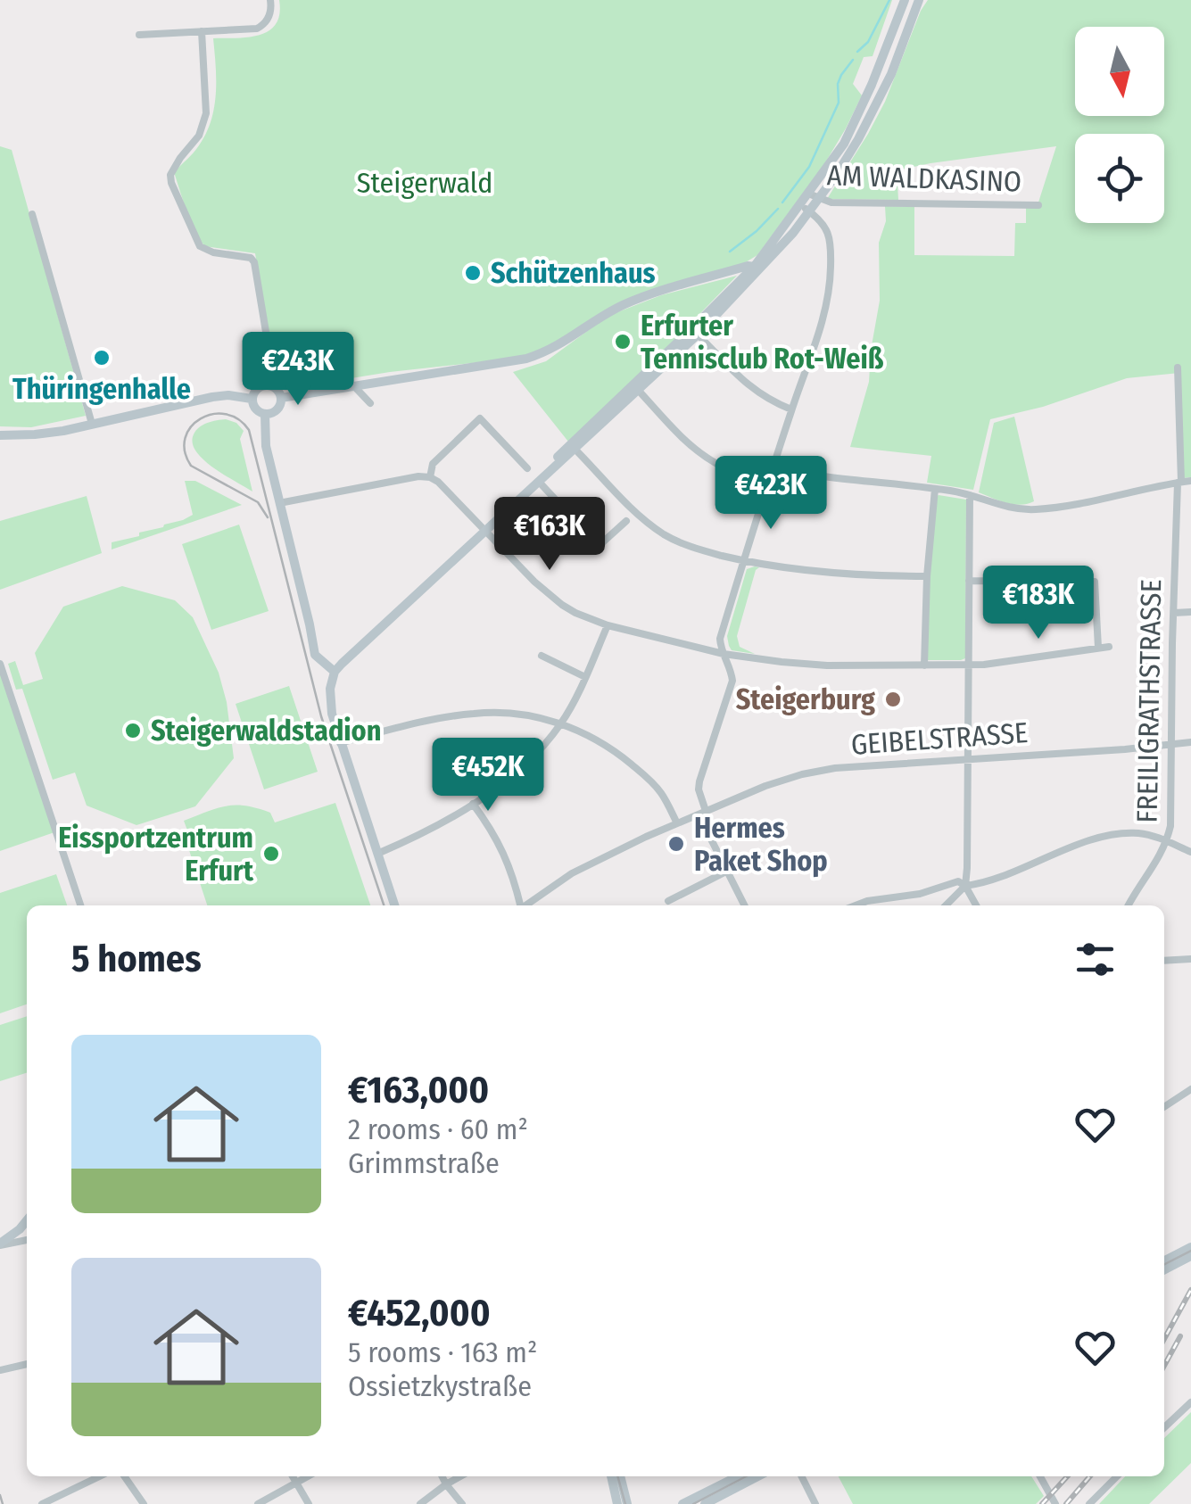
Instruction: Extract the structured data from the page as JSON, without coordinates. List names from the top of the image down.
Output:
{
  "streets": {
    "street": ["AM WALDKASINO", "FREILIGRATHSTRASSE", "GEIBELSTRASSE"]
  },
  "crossings": [
    ["FREILIGRATHSTRASSE", "GEIBELSTRASSE"]
  ],
  "parks": ["Steigerwald"],
  "places": [
    "Schützenhaus",
    "Erfurter Tennisclub Rot-Weiß",
    "Thüringenhalle",
    "Steigerburg",
    "Steigerwaldstadion",
    "Hermes Paket Shop",
    "Eissportzentrum Erfurt"
  ],
  "north": "bottom",
  "page": {
    "price": [
      "€243K",
      "€423K",
      "€163K",
      "€183K",
      "€452K"
    ],
    "heading": "5 homes",
    "list": [
      {
        "name": "€163,000",
        "note": "2 rooms · 60 m² · Grimmstraße"
      },
      {
        "name": "€452,000",
        "note": "5 rooms · 163 m² · Ossietzkystraße"
      }
    ]
  }
}
